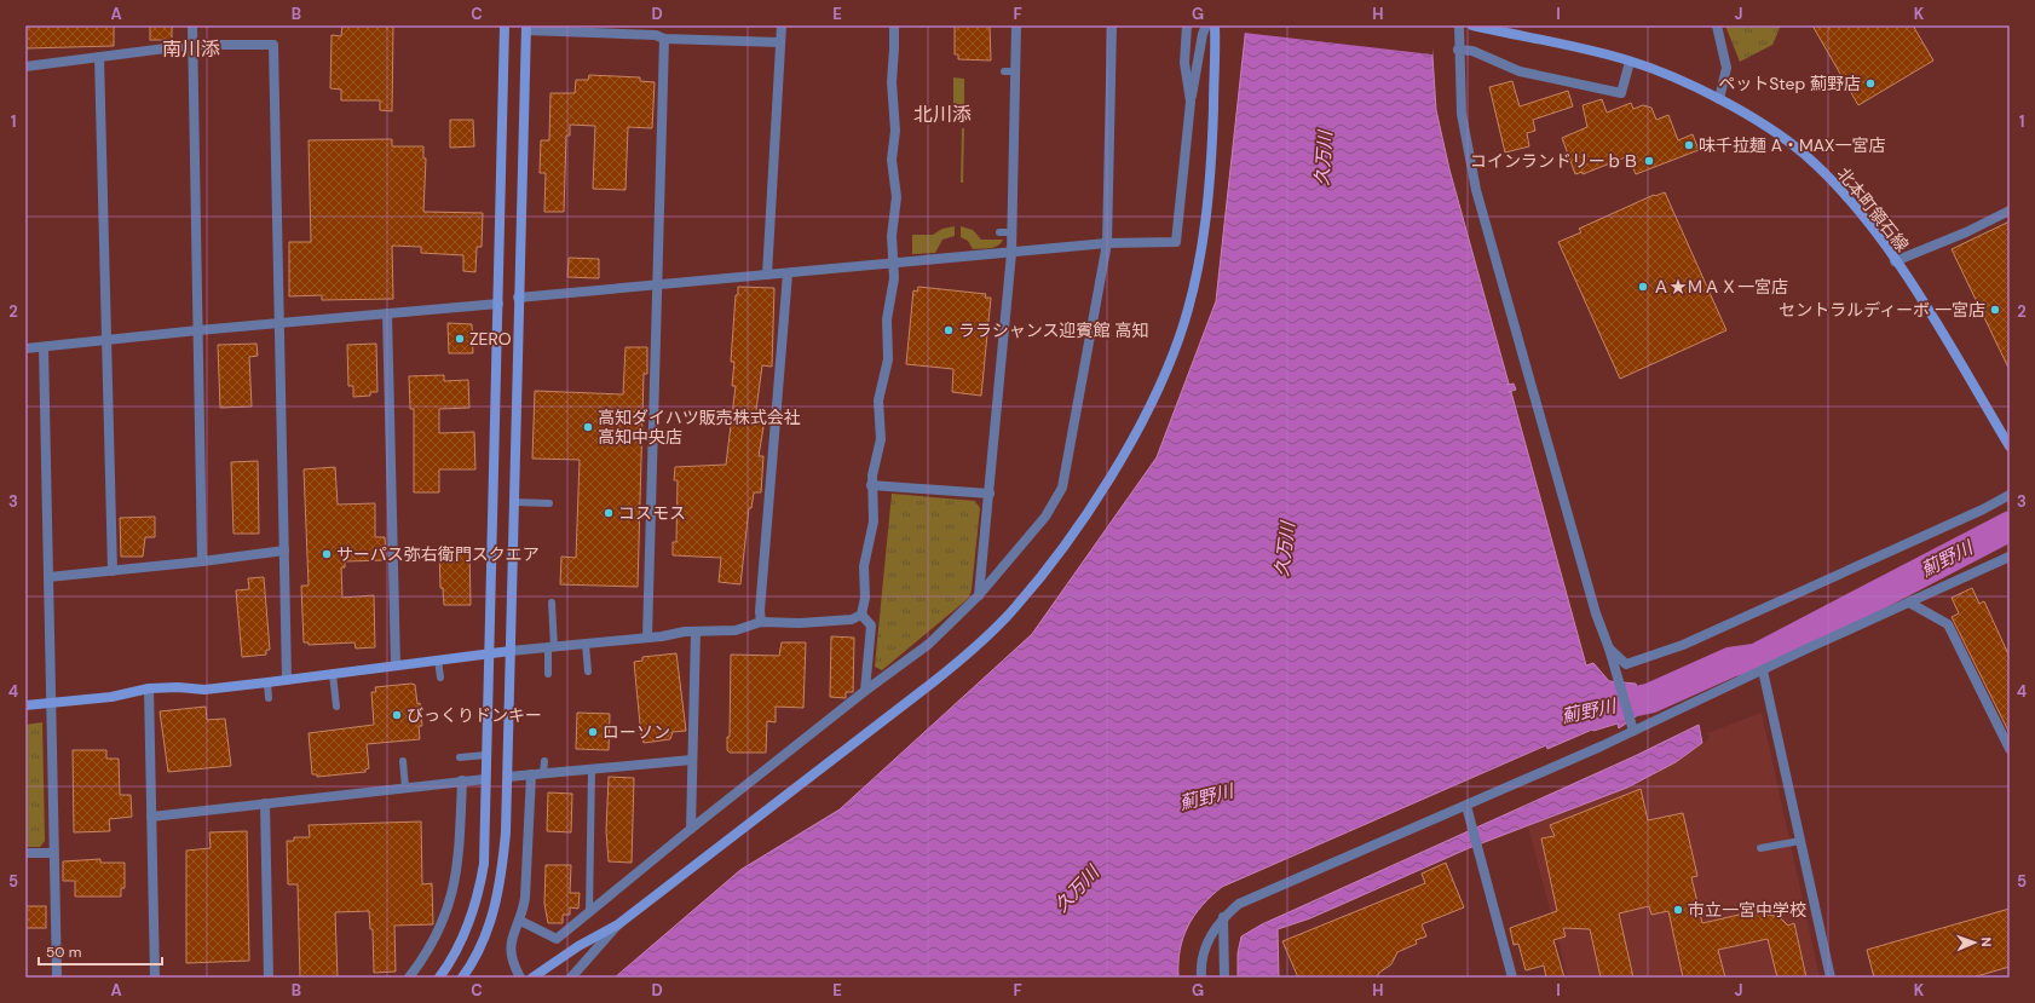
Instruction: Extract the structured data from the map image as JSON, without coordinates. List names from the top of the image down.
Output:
{
  "streets": {
    "street": ["北本町領石線"]
  },
  "districts": ["南川添", "北川添"],
  "water": ["久万川", "薊野川"],
  "places": [
    "ペットStep 薊野店",
    "味千拉麺 A・MAX一宮店",
    "コインランドリーｂＢ",
    "Ａ★ＭＡＸ一宮店",
    "セントラルディーボ 一宮店",
    "ララシャンス迎賓館 高知",
    "ZERO",
    "高知ダイハツ販売株式会社 高知中央店",
    "コスモス",
    "サーパス弥右衛門スクエア",
    "びっくりドンキー",
    "ローソン",
    "市立一宮中学校"
  ],
  "scale_bar": "50 m",
  "north": "right",
  "grid": {
    "columns": [
      "A",
      "B",
      "C",
      "D",
      "E",
      "F",
      "G",
      "H",
      "I",
      "J",
      "K"
    ],
    "rows": [
      "1",
      "2",
      "3",
      "4",
      "5"
    ]
  }
}
